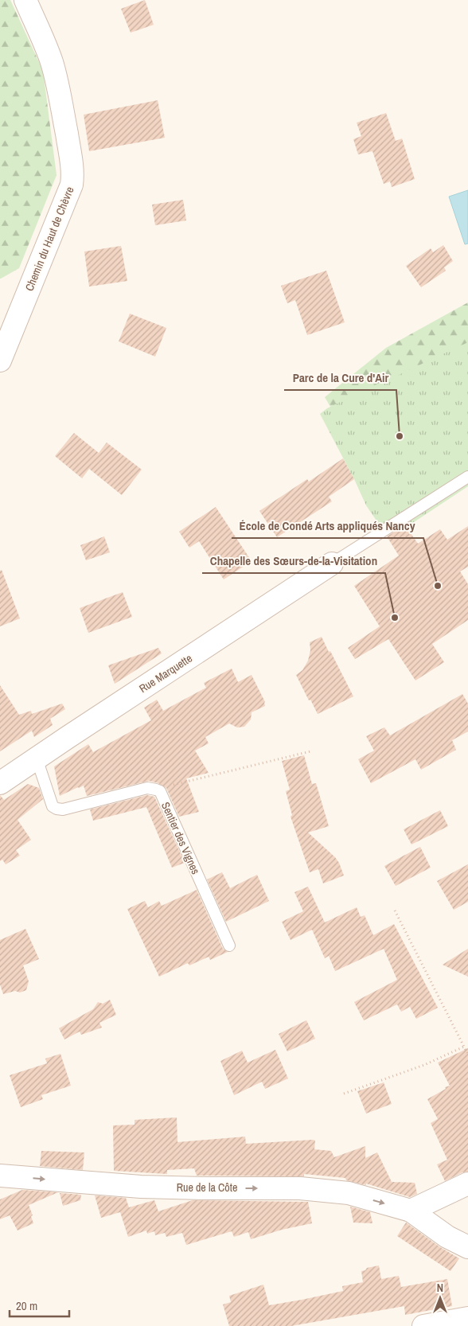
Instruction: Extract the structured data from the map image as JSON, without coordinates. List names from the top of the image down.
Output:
{
  "streets": {
    "street": ["Chemin du Haut de Chèvre", "Rue Marquette", "Rue de la Côte"],
    "lane": ["Sentier des Vignes"]
  },
  "crossings": [
    ["Rue Marquette", "Sentier des Vignes"]
  ],
  "one_way": ["Rue de la Côte"],
  "places": ["Parc de la Cure d'Air", "École de Condé Arts appliqués Nancy", "Chapelle des Sœurs-de-la-Visitation"],
  "scale_bar": "20 m",
  "north": "top"
}
